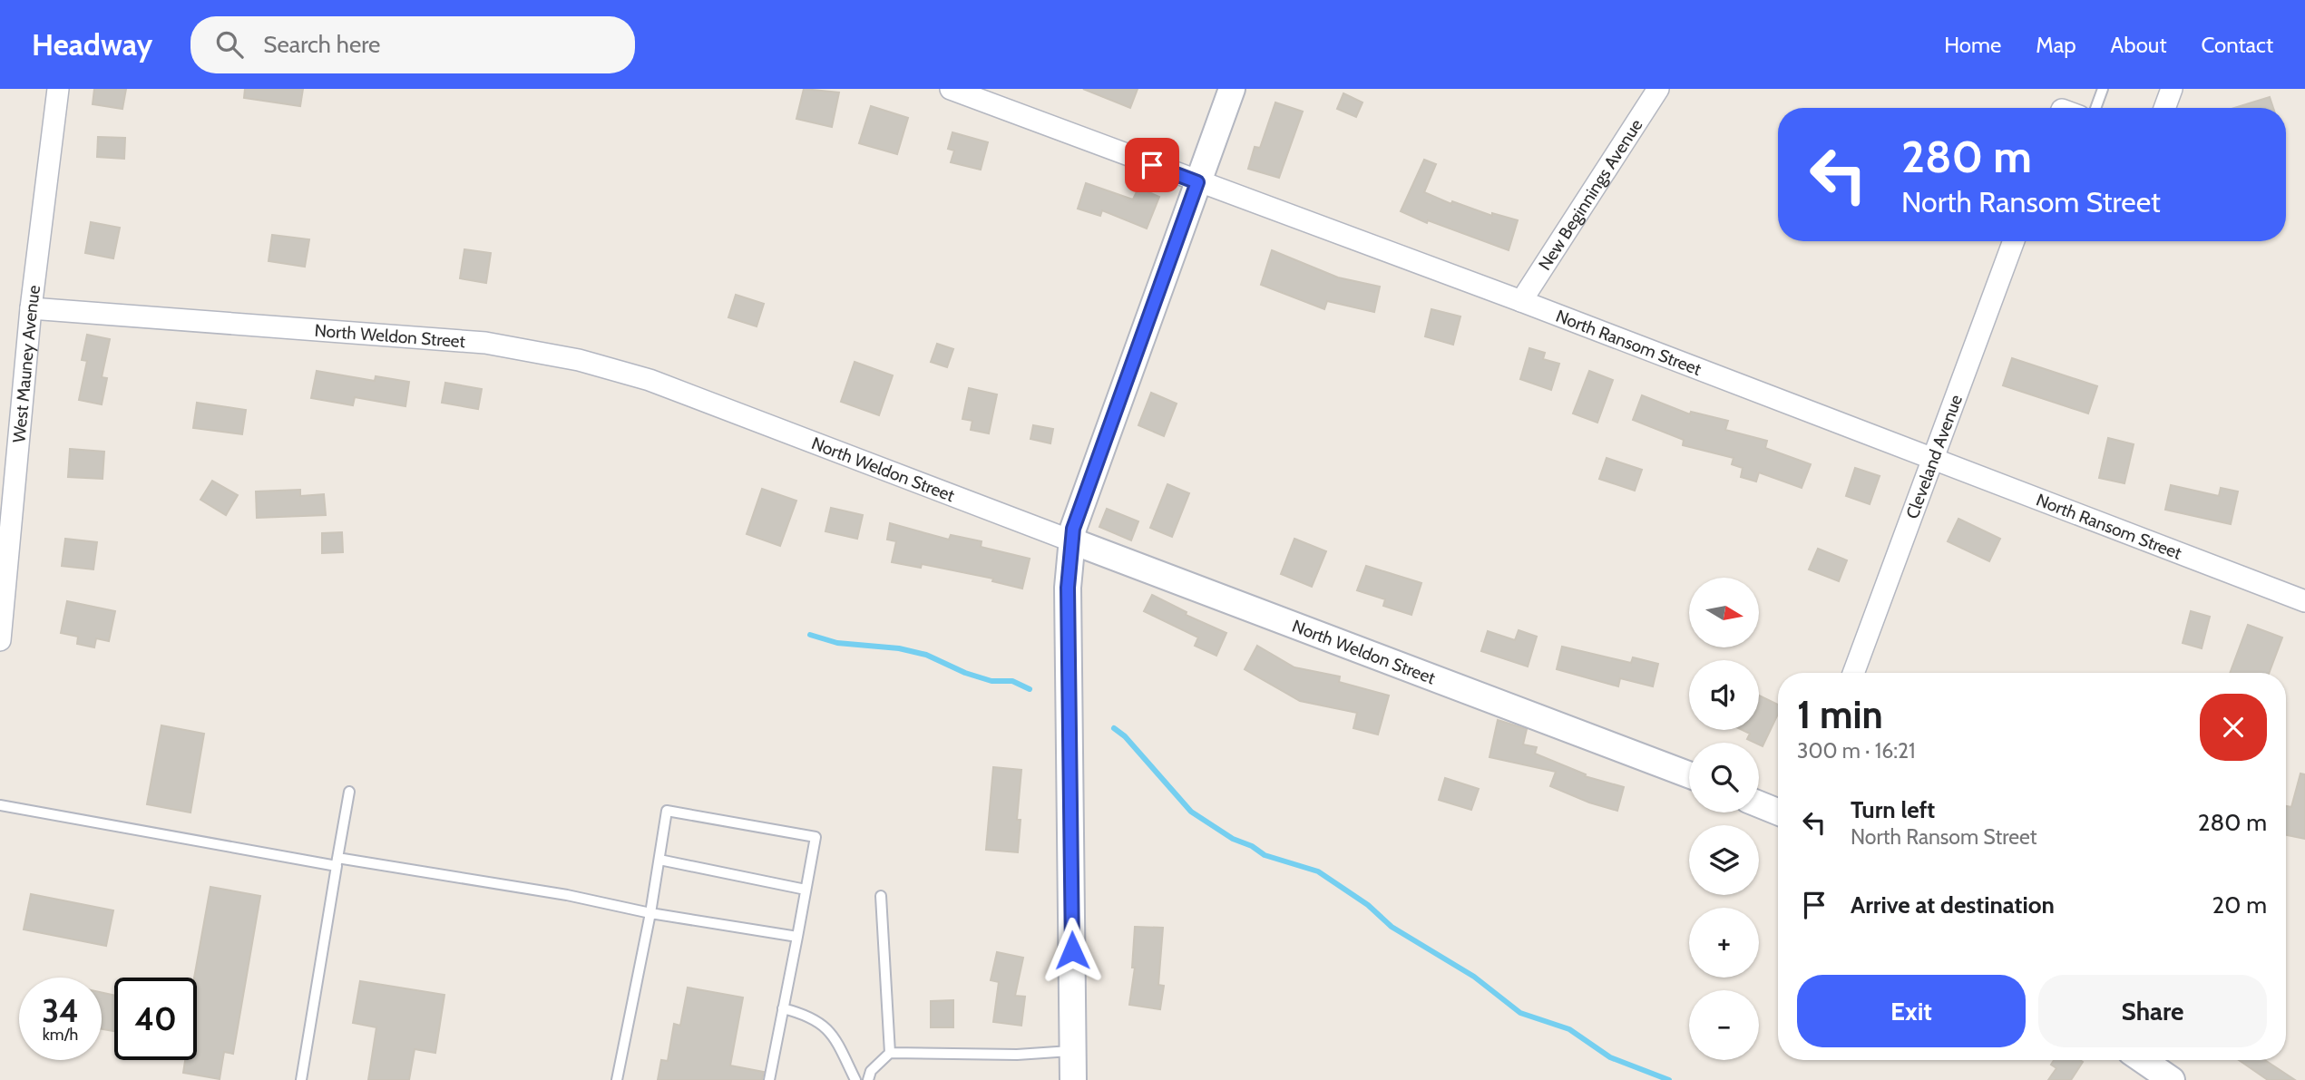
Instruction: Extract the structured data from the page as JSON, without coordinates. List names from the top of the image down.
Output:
{
  "streets": {
    "street": [
      "New Beginnings Avenue",
      "North Weldon Street",
      "North Ransom Street",
      "West Mauney Avenue",
      "Cleveland Avenue"
    ]
  },
  "crossings": [
    ["New Beginnings Avenue", "North Ransom Street"],
    ["North Weldon Street", "West Mauney Avenue"],
    ["North Ransom Street", "Cleveland Avenue"]
  ],
  "north": "right",
  "page": {
    "header": "Headway",
    "search": "Search here",
    "nav": [
      "Home",
      "Map",
      "About",
      "Contact"
    ],
    "turn": ["280 m", "North Ransom Street"],
    "map_buttons": ["+", "−"],
    "heading": ["1 min", "300 m · 16:21"],
    "list": [
      {
        "name": "Turn left",
        "note": "North Ransom Street",
        "value": "280 m"
      },
      {
        "name": "Arrive at destination",
        "value": "20 m"
      }
    ],
    "buttons": ["Exit", "Share"],
    "speed": "34 km/h",
    "limit": "40"
  }
}
